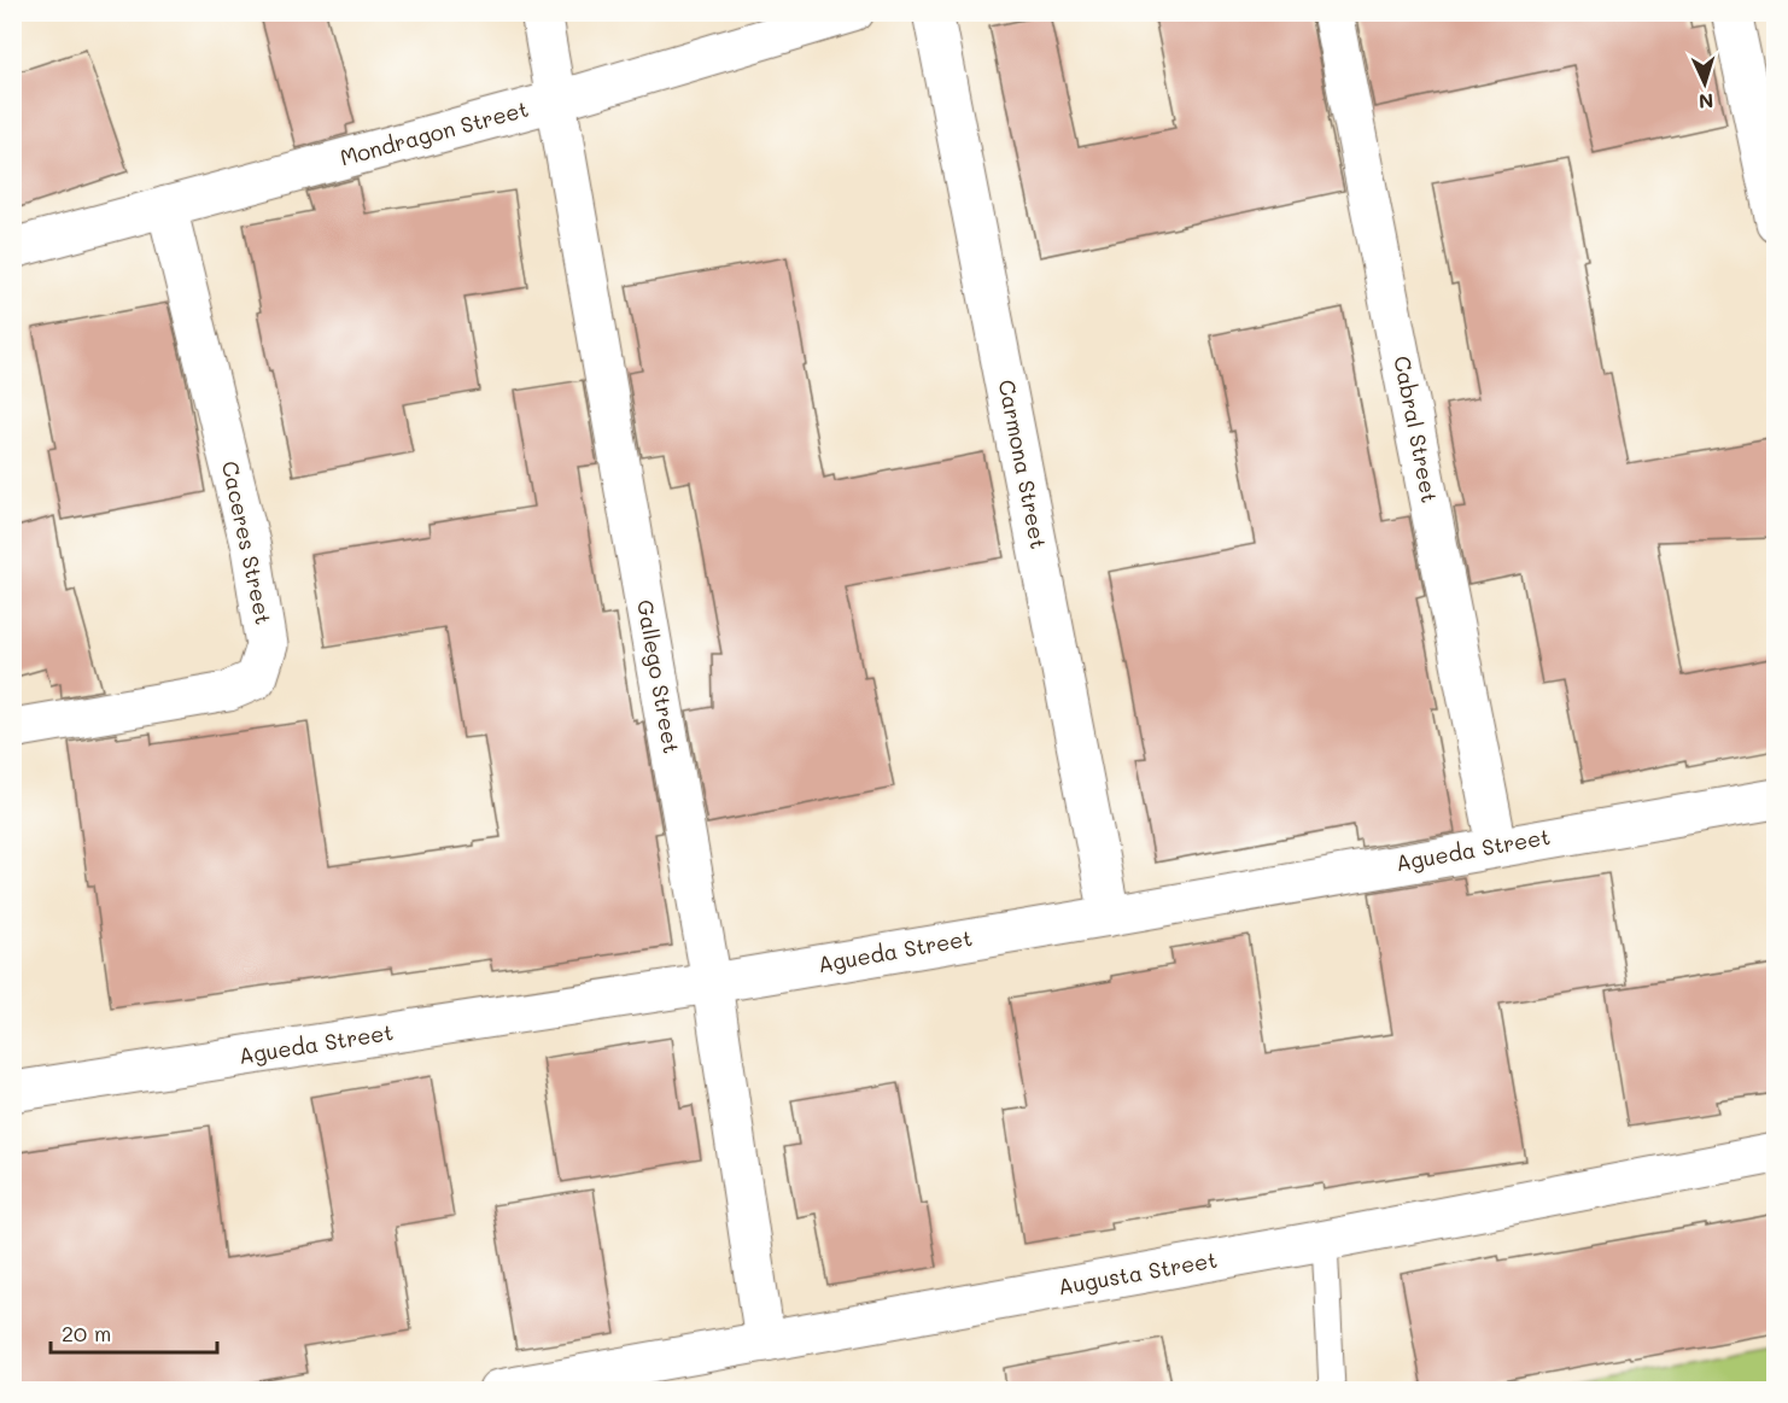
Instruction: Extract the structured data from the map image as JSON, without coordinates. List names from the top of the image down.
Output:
{
  "streets": {
    "street": [
      "Mondragon Street",
      "Cabral Street",
      "Carmona Street",
      "Caceres Street",
      "Gallego Street",
      "Agueda Street",
      "Augusta Street"
    ]
  },
  "crossings": [
    ["Mondragon Street", "Caceres Street"],
    ["Mondragon Street", "Gallego Street"],
    ["Cabral Street", "Agueda Street"],
    ["Carmona Street", "Agueda Street"],
    ["Gallego Street", "Agueda Street"],
    ["Gallego Street", "Augusta Street"]
  ],
  "scale_bar": "20 m",
  "north": "bottom"
}
